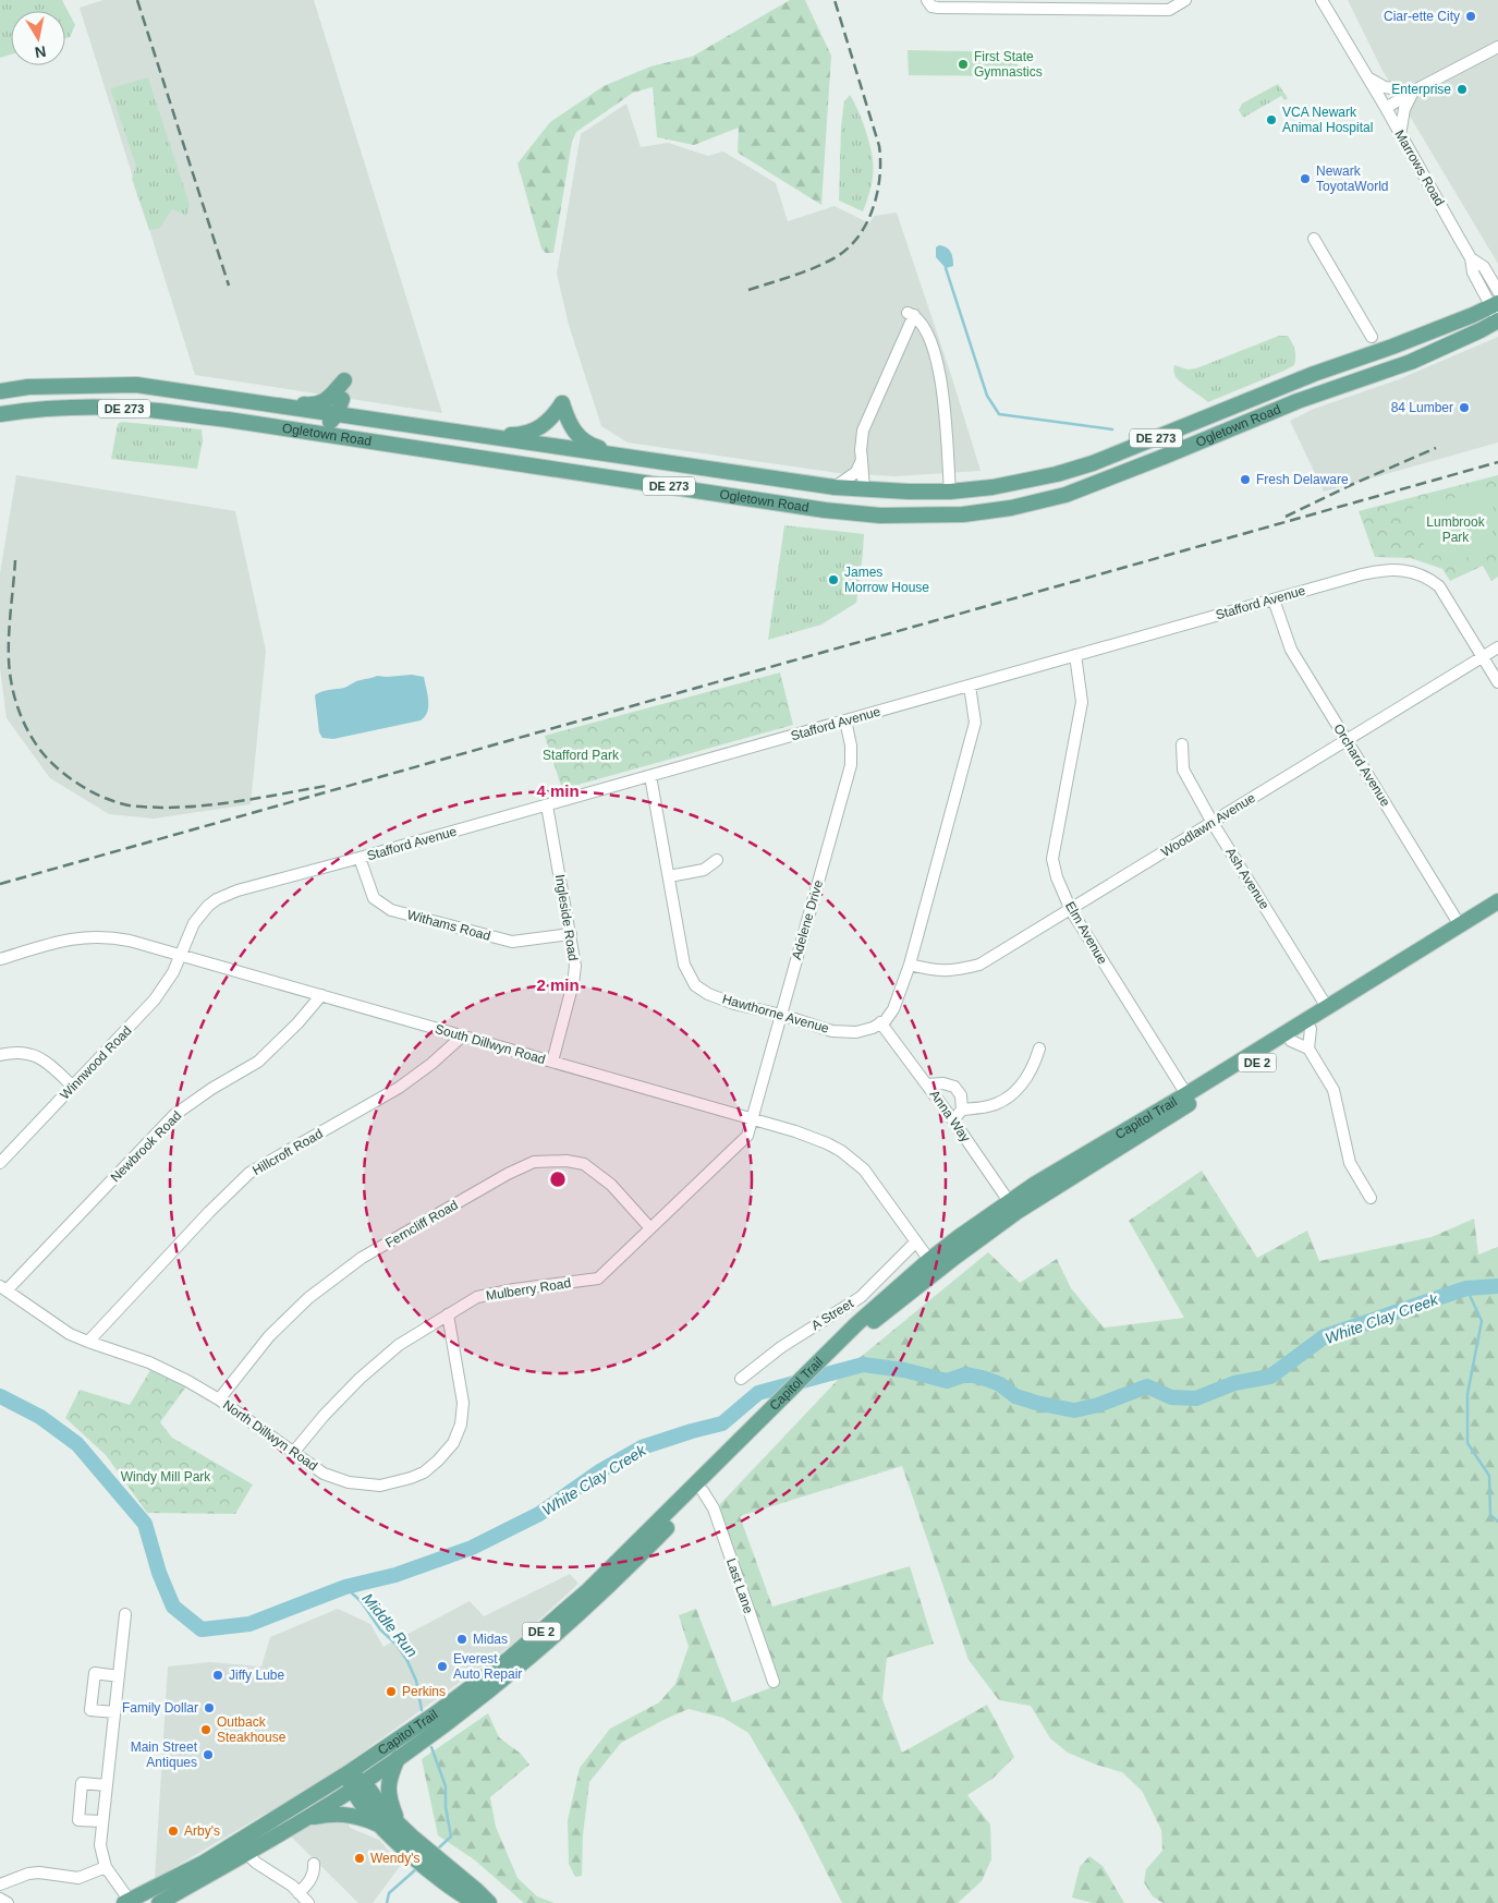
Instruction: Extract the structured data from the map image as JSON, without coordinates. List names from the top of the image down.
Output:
{
  "streets": {
    "main road": [
      "DE 273",
      "Ogletown Road",
      "DE 2",
      "Capitol Trail"
    ],
    "street": [
      "Marrows Road",
      "Stafford Avenue",
      "Orchard Avenue",
      "Woodlawn Avenue",
      "Ash Avenue",
      "Ingleside Road",
      "Adelene Drive",
      "Withams Road",
      "Elm Avenue",
      "Hawthorne Avenue",
      "South Dillwyn Road",
      "Winnwood Road",
      "Anna Way",
      "Newbrook Road",
      "Hillcroft Road",
      "Ferncliff Road",
      "Mulberry Road",
      "A Street",
      "North Dillwyn Road",
      "Last Lane"
    ]
  },
  "crossings": [
    ["Marrows Road", "Ogletown Road"],
    ["Stafford Avenue", "Orchard Avenue"],
    ["Stafford Avenue", "Woodlawn Avenue"],
    ["Stafford Avenue", "Ingleside Road"],
    ["Stafford Avenue", "Adelene Drive"],
    ["Stafford Avenue", "Withams Road"],
    ["Stafford Avenue", "Elm Avenue"],
    ["Stafford Avenue", "Hawthorne Avenue"],
    ["Stafford Avenue", "South Dillwyn Road"],
    ["Stafford Avenue", "Winnwood Road"],
    ["Orchard Avenue", "Woodlawn Avenue"],
    ["Orchard Avenue", "Capitol Trail"],
    ["Woodlawn Avenue", "Ash Avenue"],
    ["Woodlawn Avenue", "Elm Avenue"],
    ["Ash Avenue", "Capitol Trail"],
    ["Ingleside Road", "Withams Road"],
    ["Ingleside Road", "South Dillwyn Road"],
    ["Adelene Drive", "Hawthorne Avenue"],
    ["Adelene Drive", "South Dillwyn Road"],
    ["Adelene Drive", "Mulberry Road"],
    ["Elm Avenue", "Capitol Trail"],
    ["Hawthorne Avenue", "Anna Way"],
    ["South Dillwyn Road", "Winnwood Road"],
    ["South Dillwyn Road", "Capitol Trail"],
    ["South Dillwyn Road", "Newbrook Road"],
    ["South Dillwyn Road", "Hillcroft Road"],
    ["South Dillwyn Road", "Mulberry Road"],
    ["South Dillwyn Road", "A Street"],
    ["Anna Way", "Capitol Trail"],
    ["Capitol Trail", "Last Lane"],
    ["Newbrook Road", "North Dillwyn Road"],
    ["Hillcroft Road", "North Dillwyn Road"],
    ["Ferncliff Road", "Mulberry Road"],
    ["Ferncliff Road", "North Dillwyn Road"],
    ["Mulberry Road", "North Dillwyn Road"]
  ],
  "water": ["White Clay Creek", "Middle Run"],
  "parks": ["Lumbrook Park", "Stafford Park", "Windy Mill Park"],
  "places": [
    "Ciar-ette City",
    "First State Gymnastics",
    "Enterprise",
    "VCA Newark Animal Hospital",
    "Newark ToyotaWorld",
    "84 Lumber",
    "Fresh Delaware",
    "James Morrow House",
    "Midas",
    "Everest Auto Repair",
    "Jiffy Lube",
    "Perkins",
    "Family Dollar",
    "Outback Steakhouse",
    "Main Street Antiques",
    "Arby's",
    "Wendy's"
  ],
  "north": "bottom",
  "rings": ["4 min", "2 min"]
}
